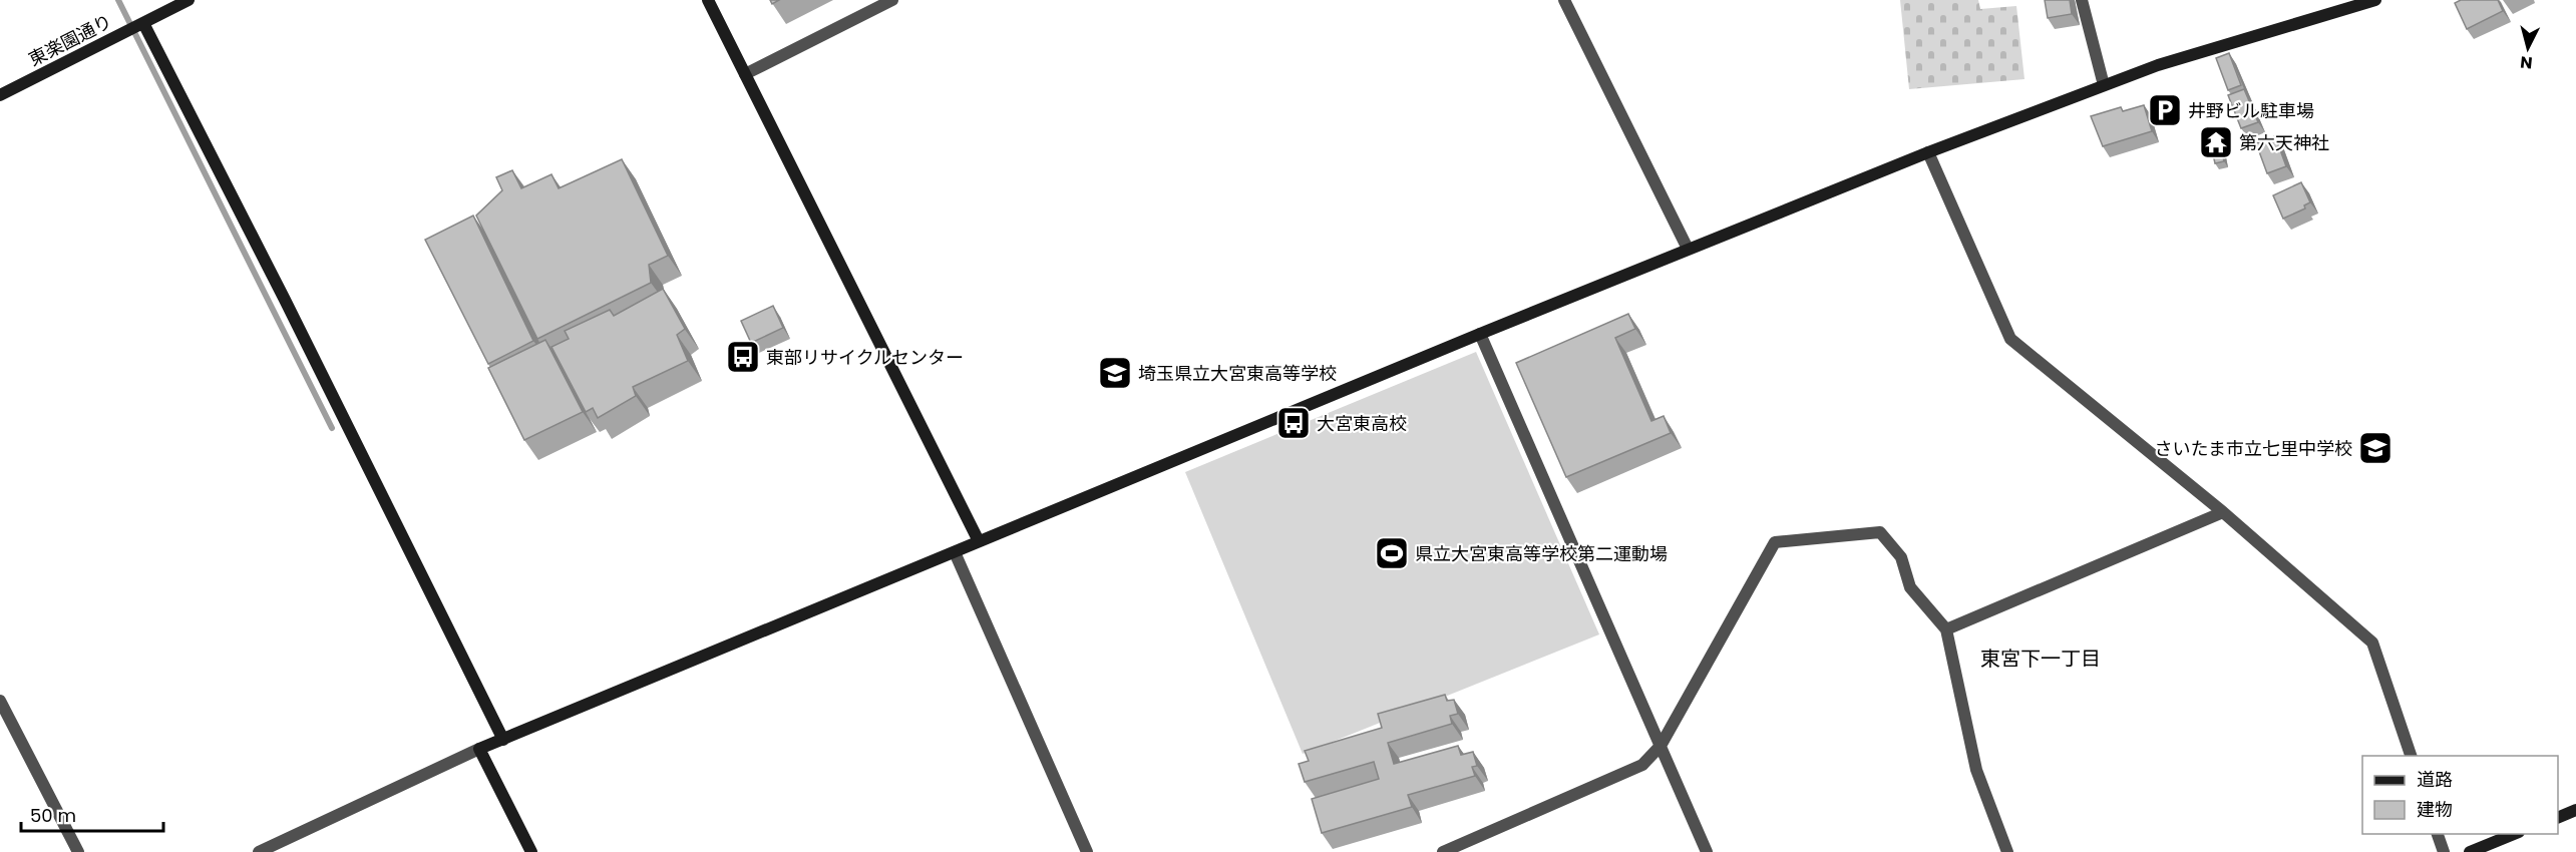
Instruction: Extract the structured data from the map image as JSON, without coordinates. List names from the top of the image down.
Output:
{
  "streets": {
    "street": ["東楽園通り"]
  },
  "districts": ["東宮下一丁目"],
  "places": {
    "parking": ["井野ビル駐車場"],
    "temple": ["第六天神社"],
    "bus stop": ["東部リサイクルセンター", "大宮東高校"],
    "school or university": ["埼玉県立大宮東高等学校", "さいたま市立七里中学校"],
    "sports": ["県立大宮東高等学校第二運動場"]
  },
  "legend": ["道路", "建物"],
  "scale_bar": "50 m",
  "north": "bottom"
}
